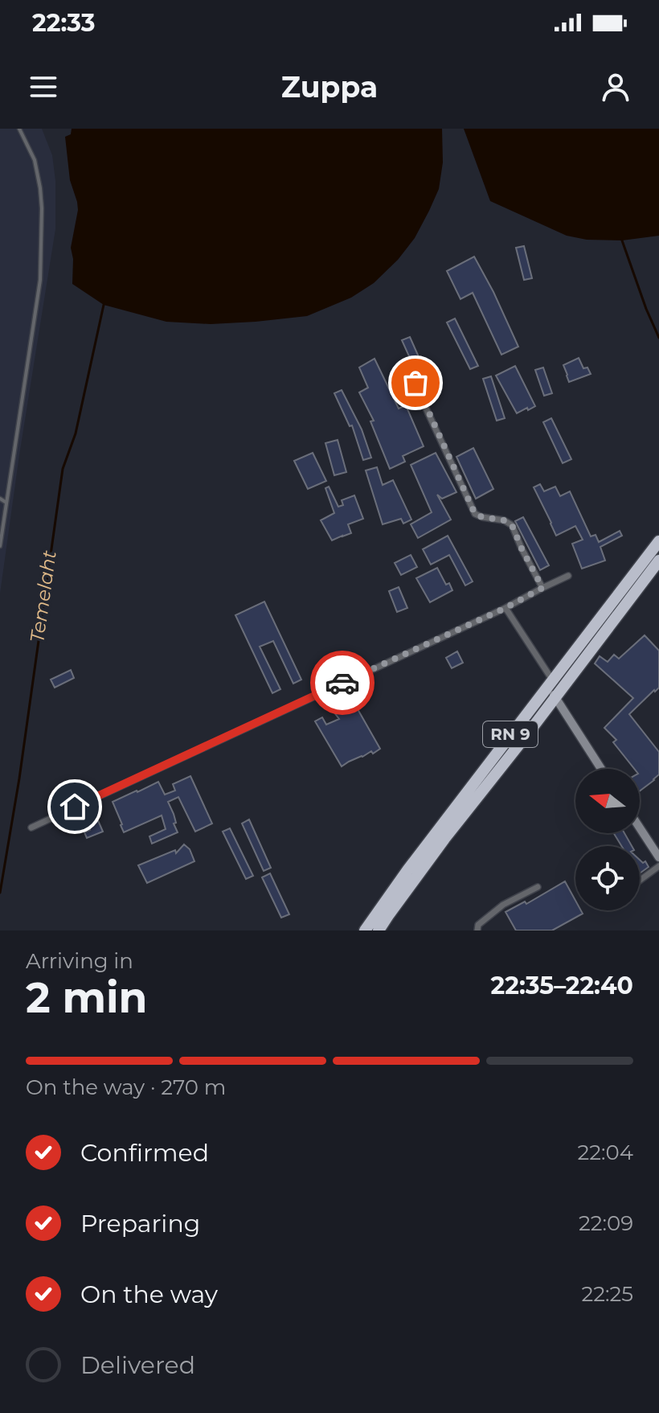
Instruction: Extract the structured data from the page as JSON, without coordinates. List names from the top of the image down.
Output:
{
  "streets": {
    "highway": ["RN 9"]
  },
  "water": ["Temelaht"],
  "north": "left",
  "page": {
    "status": "22:33",
    "header": "Zuppa",
    "heading": ["2 min", "Arriving in", "22:35–22:40"],
    "bar": "On the way · 270 m",
    "list": [
      ["Confirmed", "22:04"],
      ["Preparing", "22:09"],
      ["On the way", "22:25"],
      "Delivered"
    ]
  }
}
